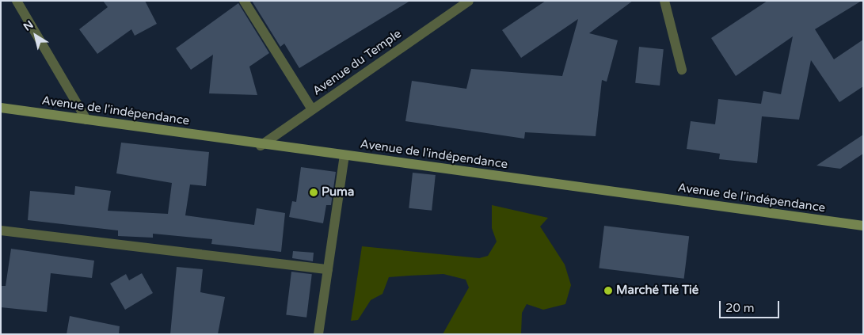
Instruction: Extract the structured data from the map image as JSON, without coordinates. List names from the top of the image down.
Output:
{
  "streets": {
    "street": ["Avenue du Temple", "Avenue de l'indépendance"]
  },
  "crossings": [
    ["Avenue du Temple", "Avenue de l'indépendance"]
  ],
  "places": ["Puma", "Marché Tié Tié"],
  "scale_bar": "20 m",
  "north": "top left"
}
